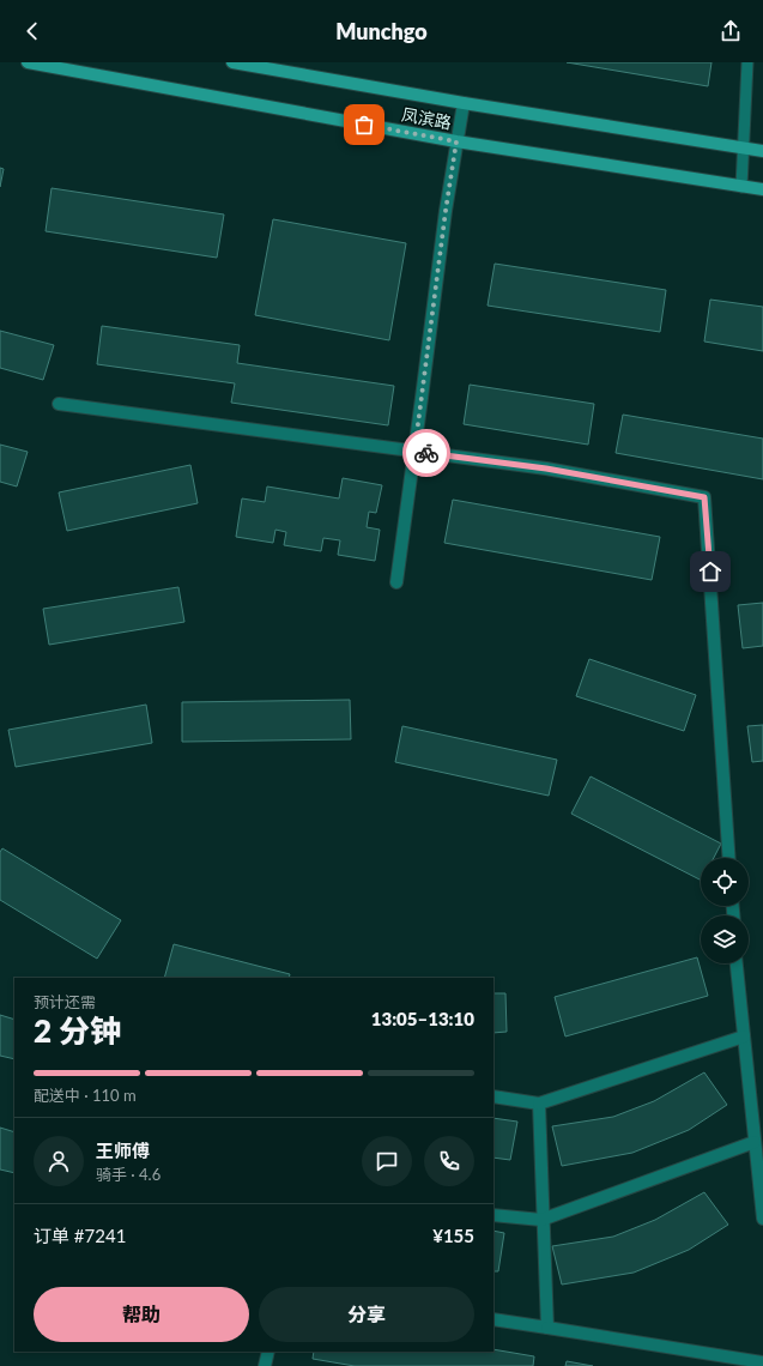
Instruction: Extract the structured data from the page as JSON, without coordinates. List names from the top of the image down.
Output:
{
  "streets": {
    "main road": ["凤滨路"]
  },
  "page": {
    "header": "Munchgo",
    "heading": ["2 分钟", "预计还需", "13:05–13:10"],
    "panel": [
      "王师傅",
      "骑手 · 4.6",
      "订单 #7241",
      "¥155"
    ],
    "bar": "配送中 · 110 m",
    "buttons": ["帮助", "分享"]
  }
}
